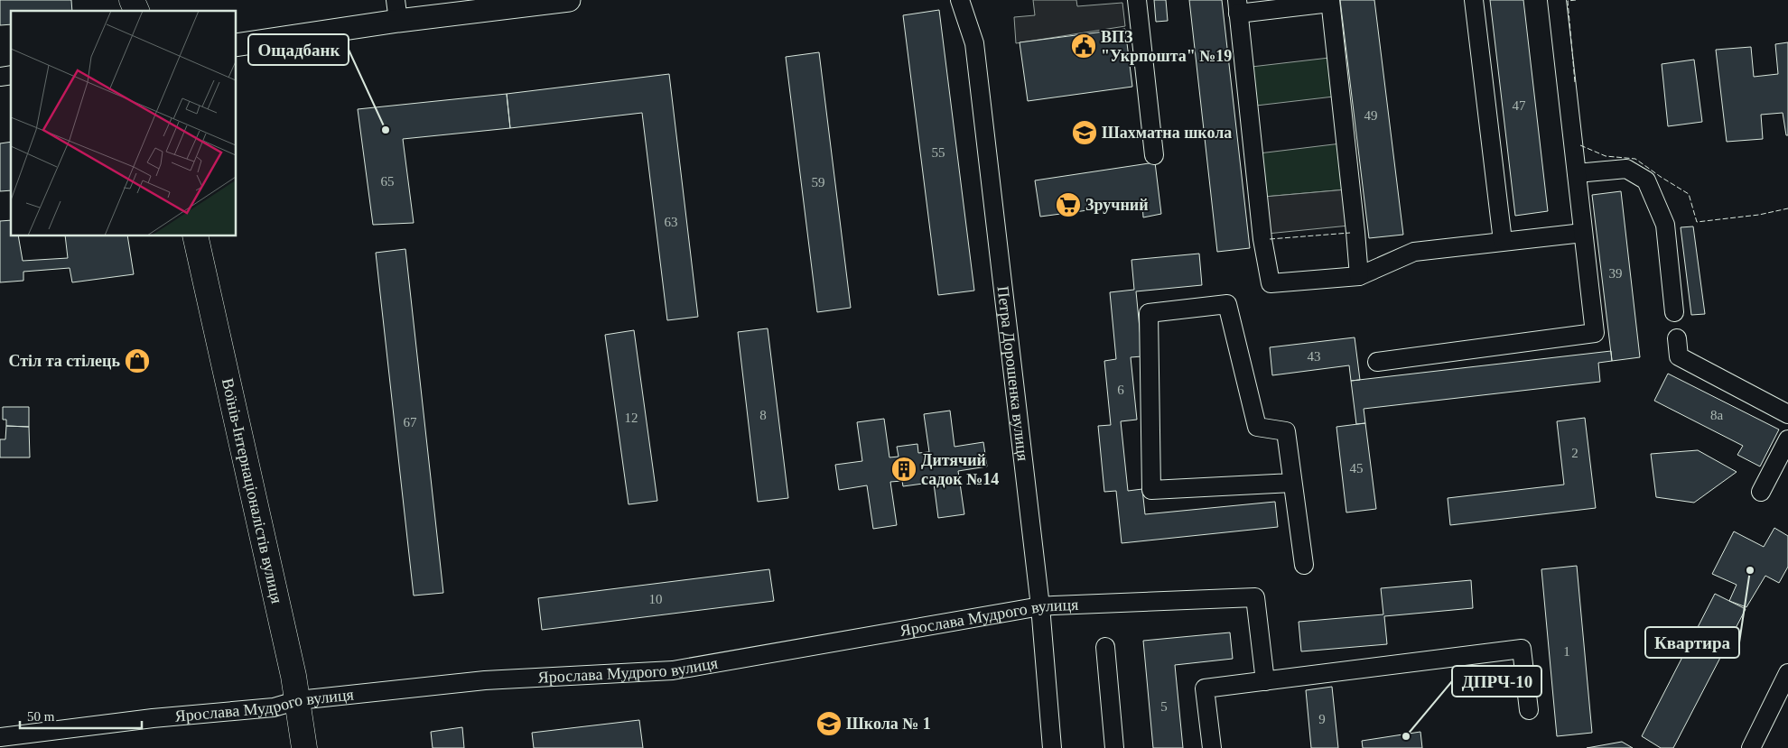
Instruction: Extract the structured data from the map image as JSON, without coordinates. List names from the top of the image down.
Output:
{
  "streets": {
    "highway": ["Воїнів-Інтернаціоналістів вулиця"],
    "street": ["Петра Дорошенка вулиця", "Ярослава Мудрого вулиця"]
  },
  "crossings": [
    ["Петра Дорошенка вулиця", "Ярослава Мудрого вулиця"],
    ["Воїнів-Інтернаціоналістів вулиця", "Ярослава Мудрого вулиця"]
  ],
  "places": {
    "public building": ["ВПЗ \"Укрпошта\" №19"],
    "other": ["Ощадбанк", "Квартира", "ДПРЧ-10"],
    "school or university": ["Шахматна школа", "Школа № 1"],
    "supermarket": ["Зручний"],
    "shop": ["Стіл та стілець"],
    "building": ["Дитячий садок №14"]
  },
  "house_numbers": [
    "47",
    "49",
    "55",
    "65",
    "59",
    "63",
    "39",
    "43",
    "6",
    "8",
    "8а",
    "12",
    "67",
    "2",
    "45",
    "10",
    "1",
    "5",
    "9"
  ],
  "scale_bar": "50 m"
}
